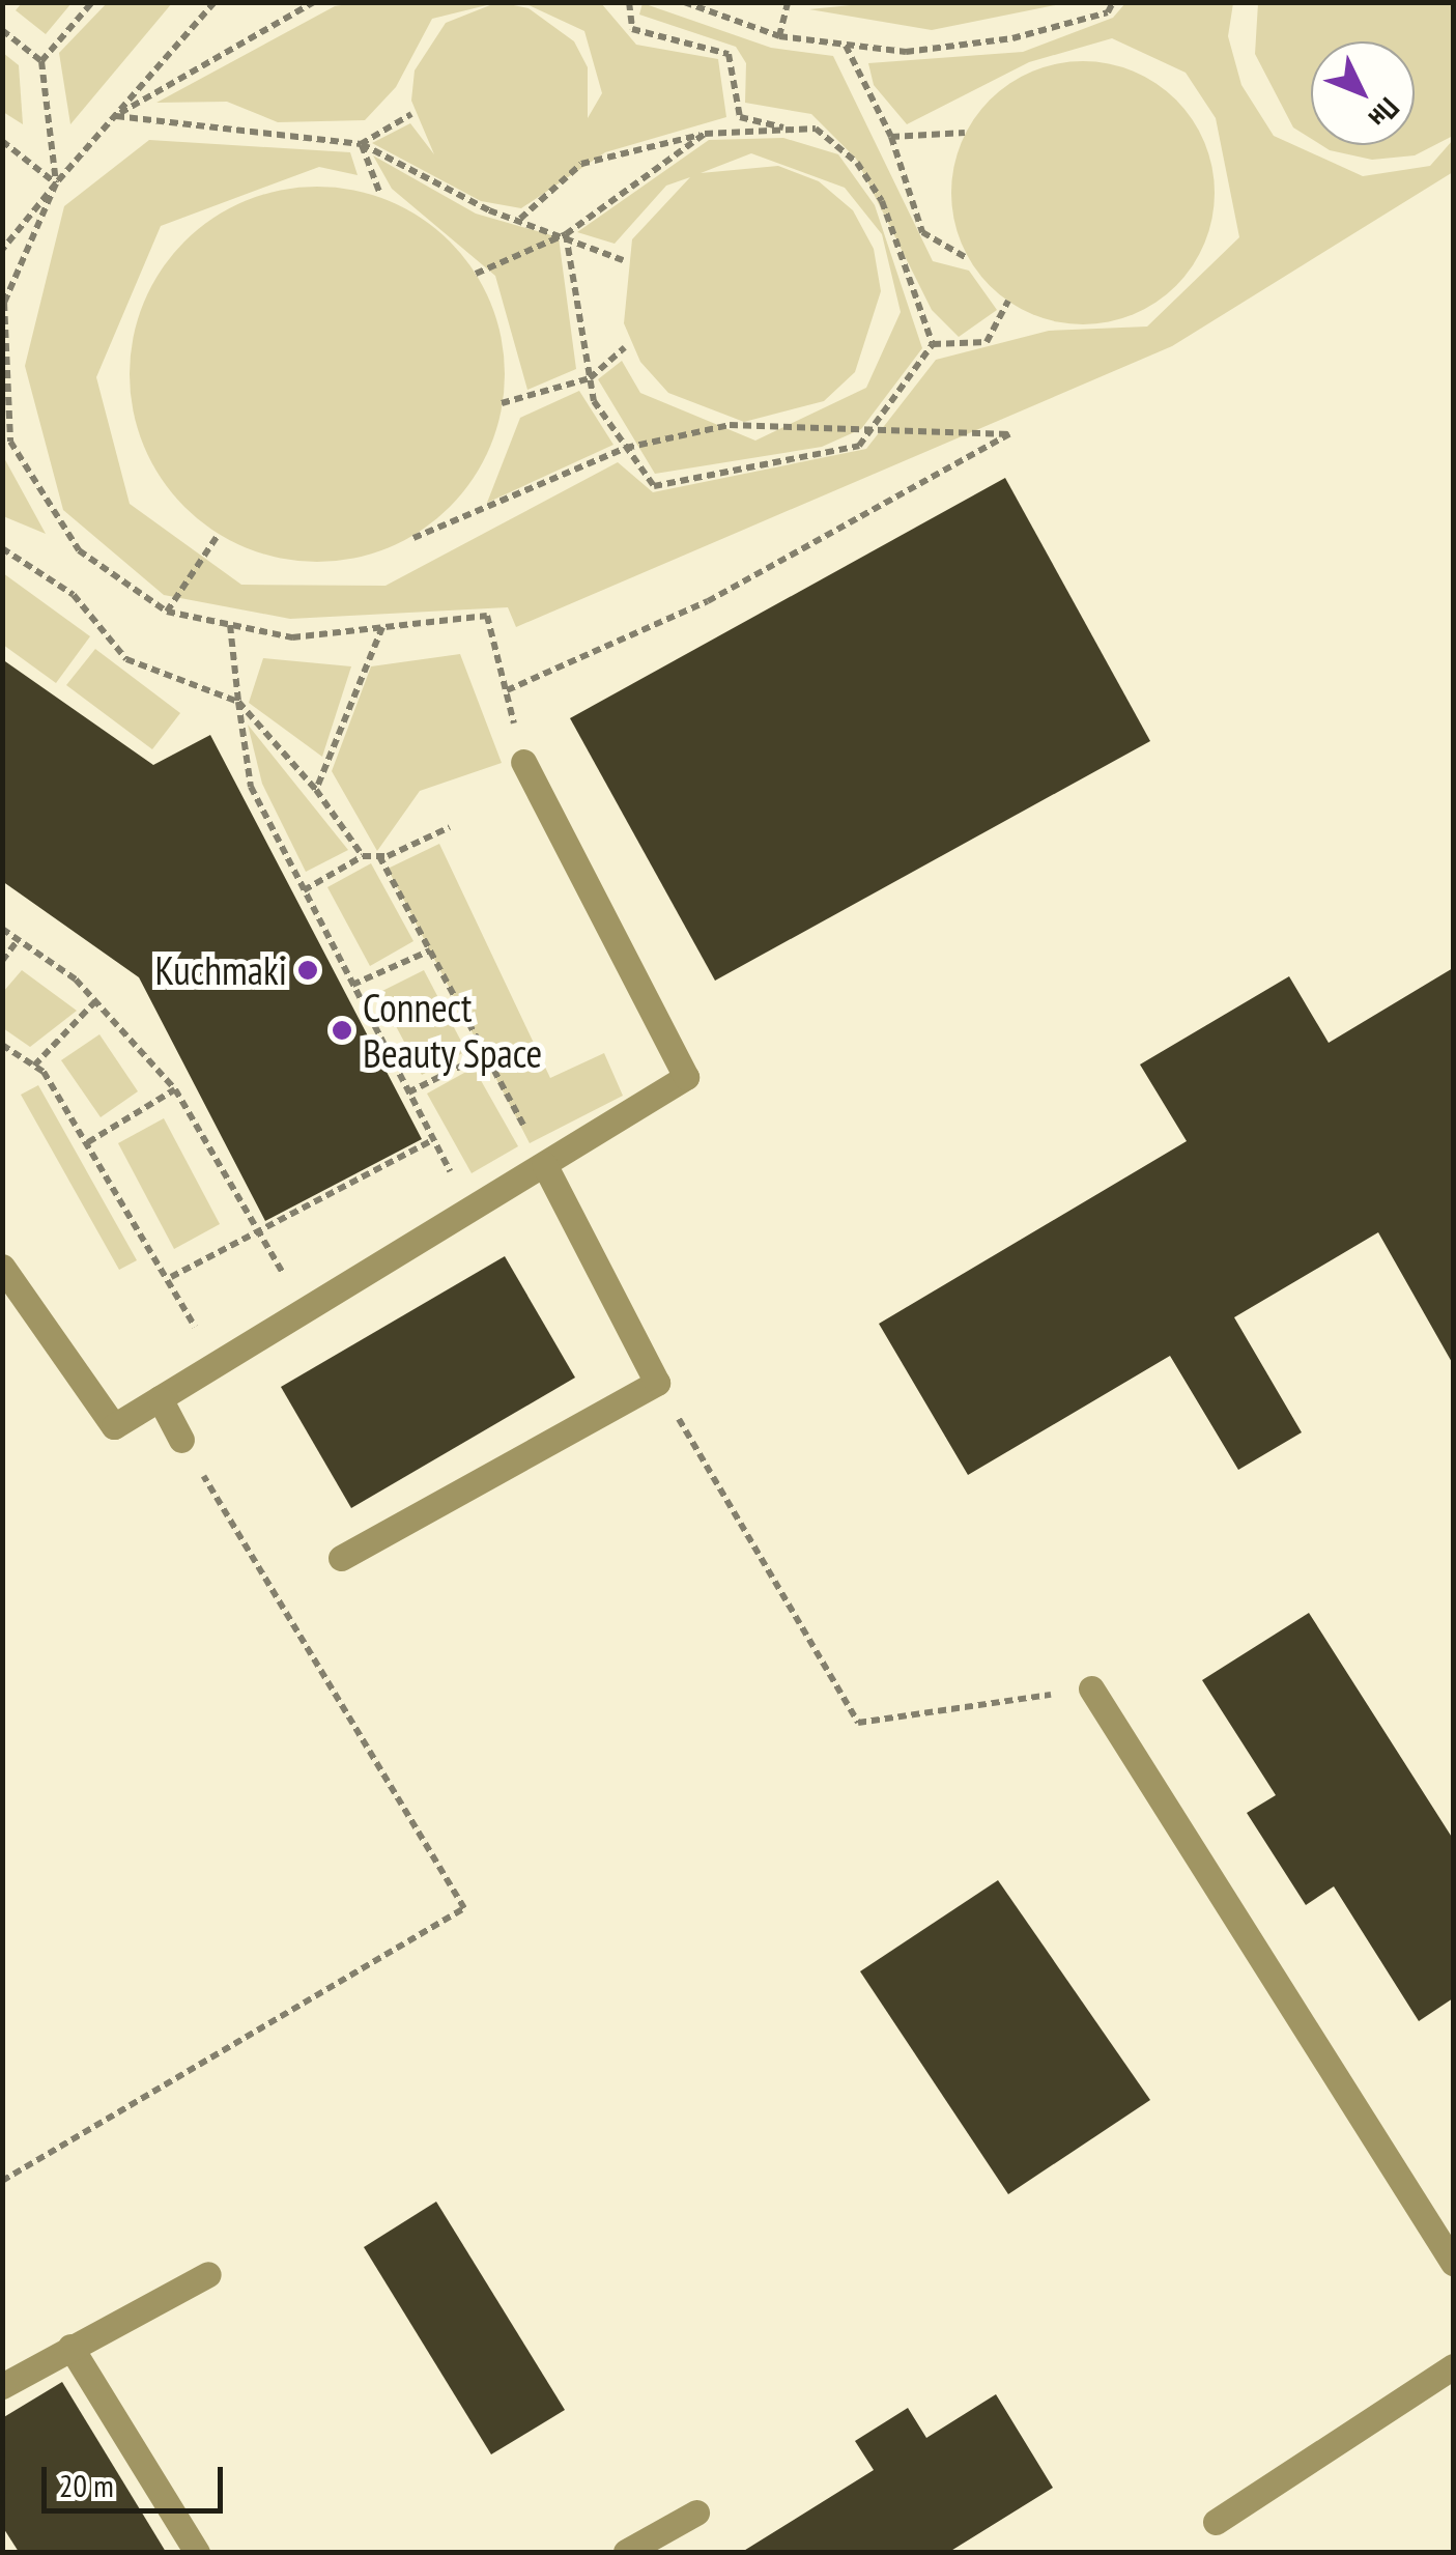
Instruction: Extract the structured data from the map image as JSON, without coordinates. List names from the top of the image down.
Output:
{
  "places": ["Kuchmaki", "Connect Beauty Space"],
  "scale_bar": "20 m",
  "north": "bottom right"
}
